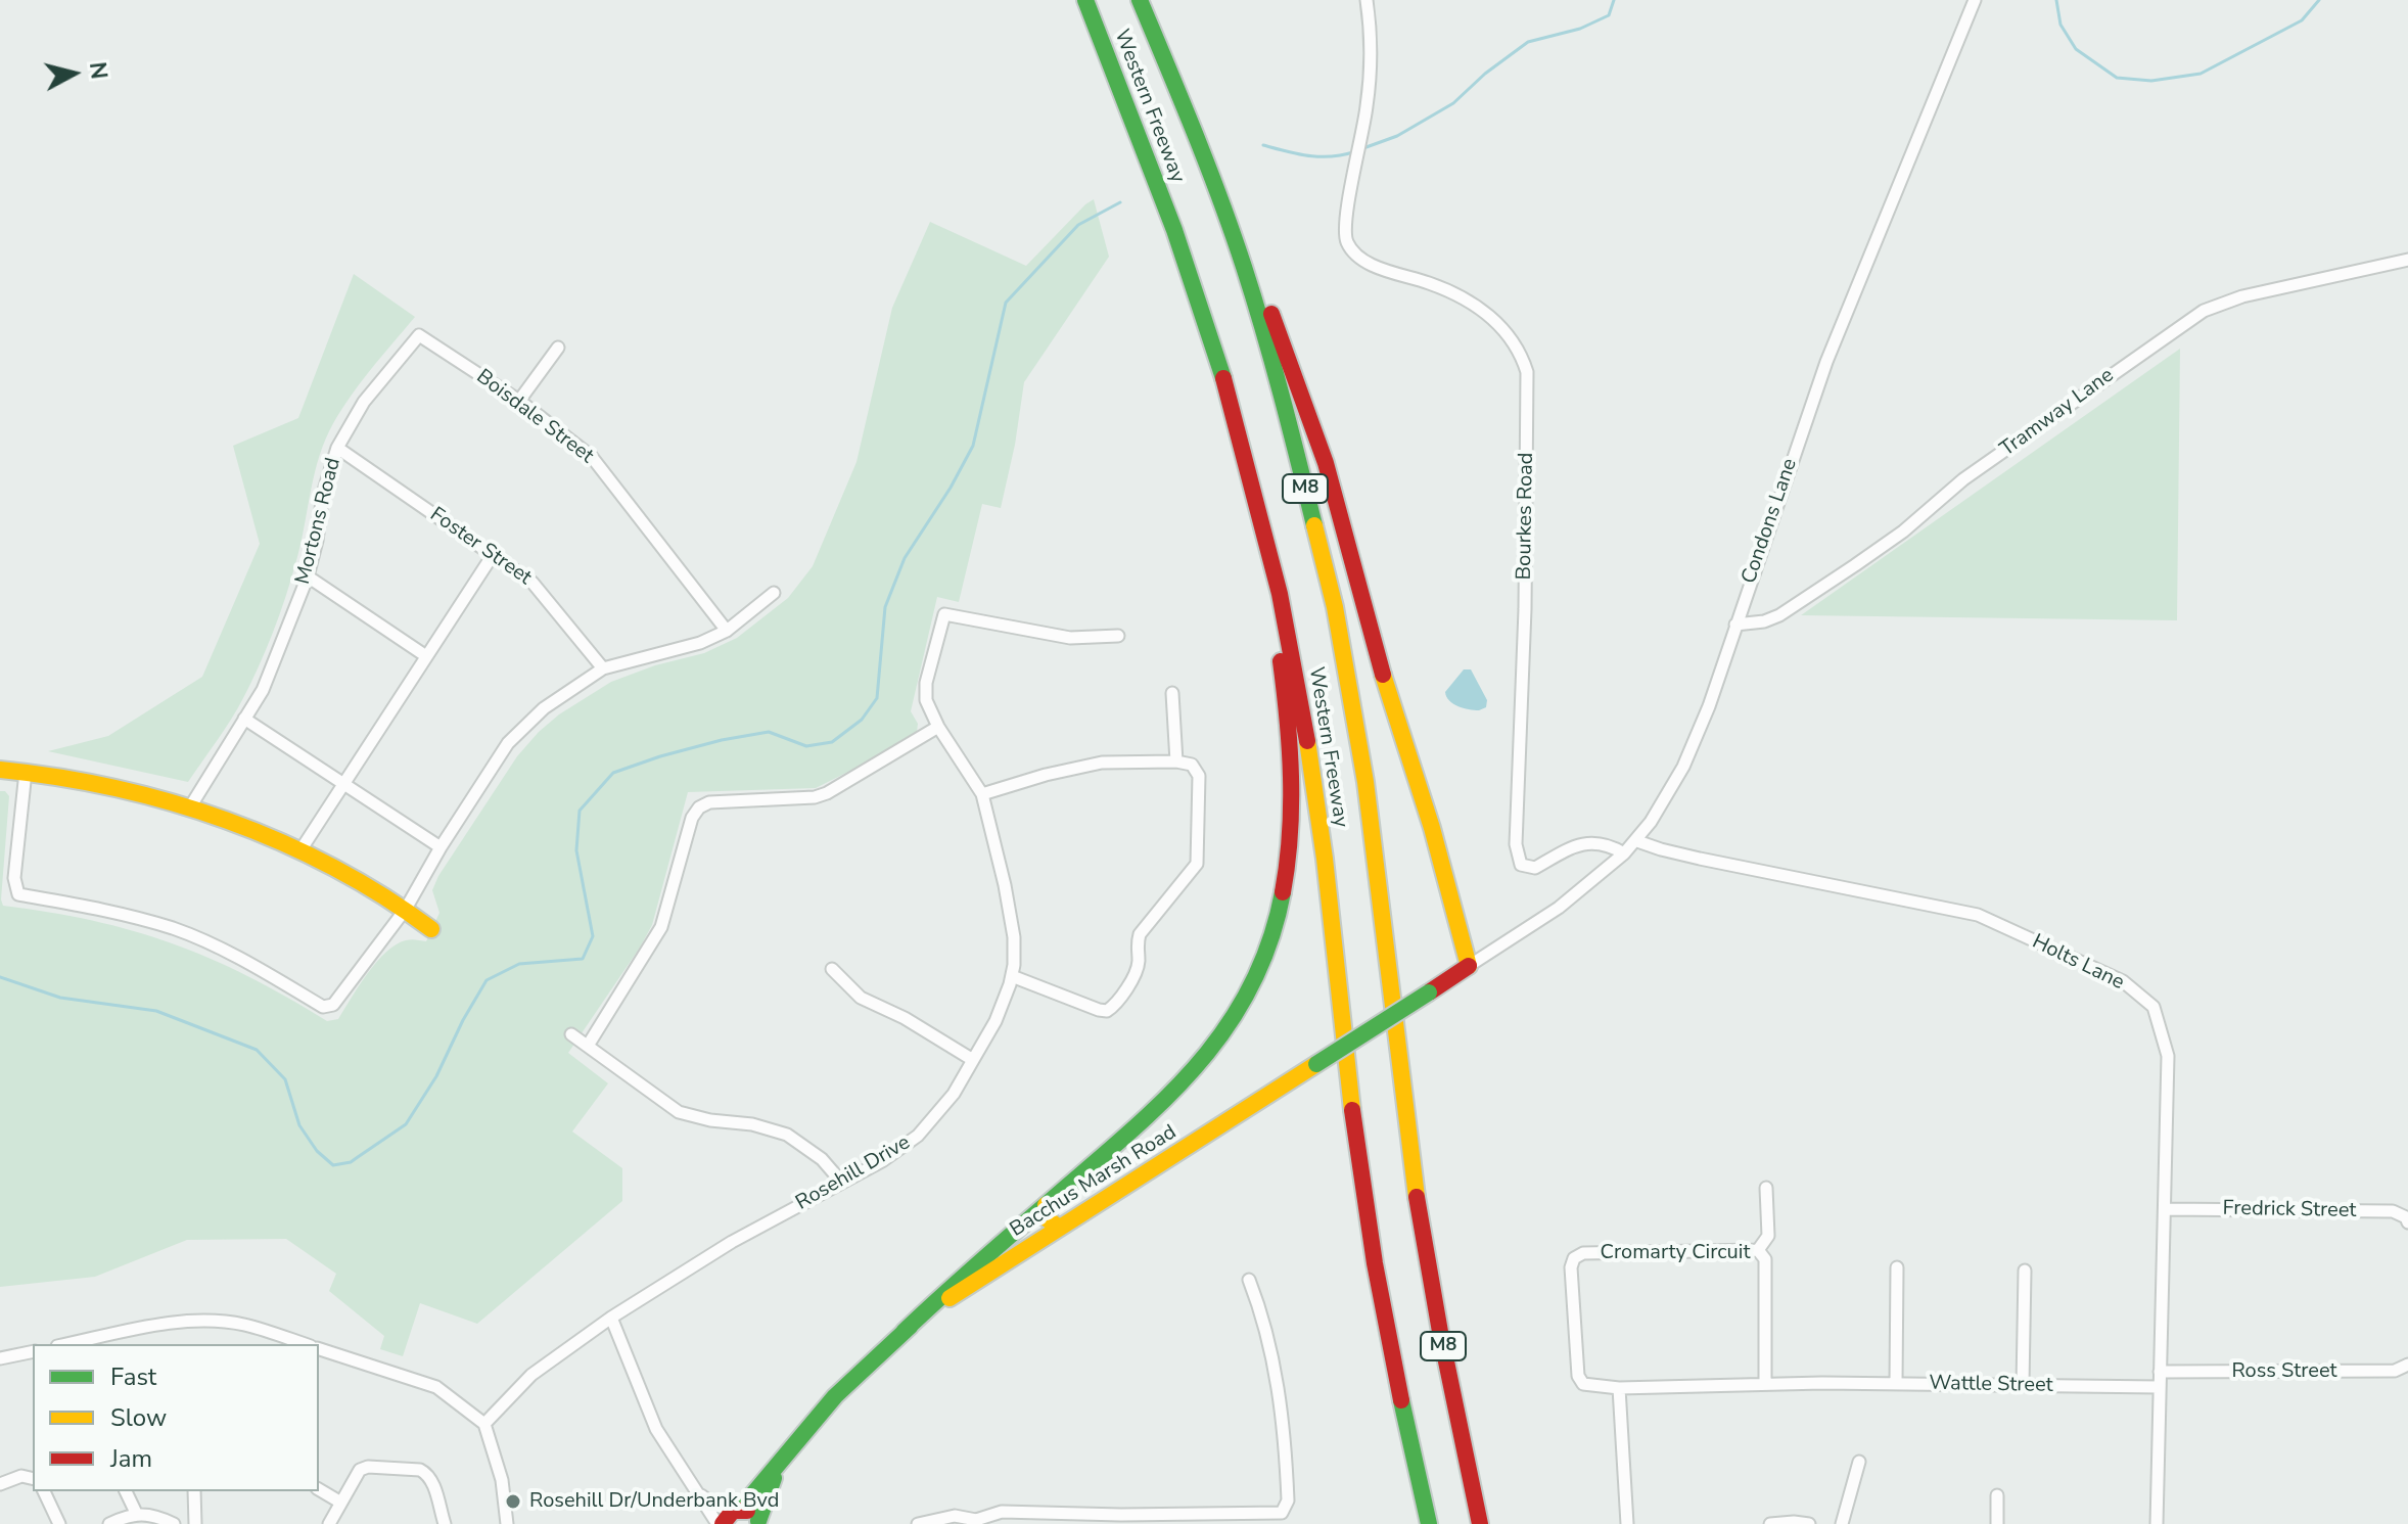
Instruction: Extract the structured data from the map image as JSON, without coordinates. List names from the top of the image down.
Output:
{
  "streets": {
    "main road": ["Western Freeway", "M8", "Bacchus Marsh Road"],
    "street": [
      "Tramway Lane",
      "Boisdale Street",
      "Bourkes Road",
      "Mortons Road",
      "Condons Lane",
      "Foster Street",
      "Holts Lane",
      "Rosehill Drive",
      "Fredrick Street",
      "Cromarty Circuit",
      "Ross Street",
      "Wattle Street"
    ]
  },
  "crossings": [
    ["Tramway Lane", "Condons Lane"],
    ["Boisdale Street", "Mortons Road"],
    ["Bourkes Road", "Condons Lane"],
    ["Mortons Road", "Foster Street"],
    ["Condons Lane", "Holts Lane"],
    ["Condons Lane", "Bacchus Marsh Road"],
    ["Holts Lane", "Fredrick Street"],
    ["Holts Lane", "Ross Street"],
    ["Holts Lane", "Wattle Street"],
    ["Cromarty Circuit", "Wattle Street"]
  ],
  "places": ["Rosehill Dr/Underbank Bvd"],
  "legend": ["Fast", "Slow", "Jam"],
  "north": "right"
}
